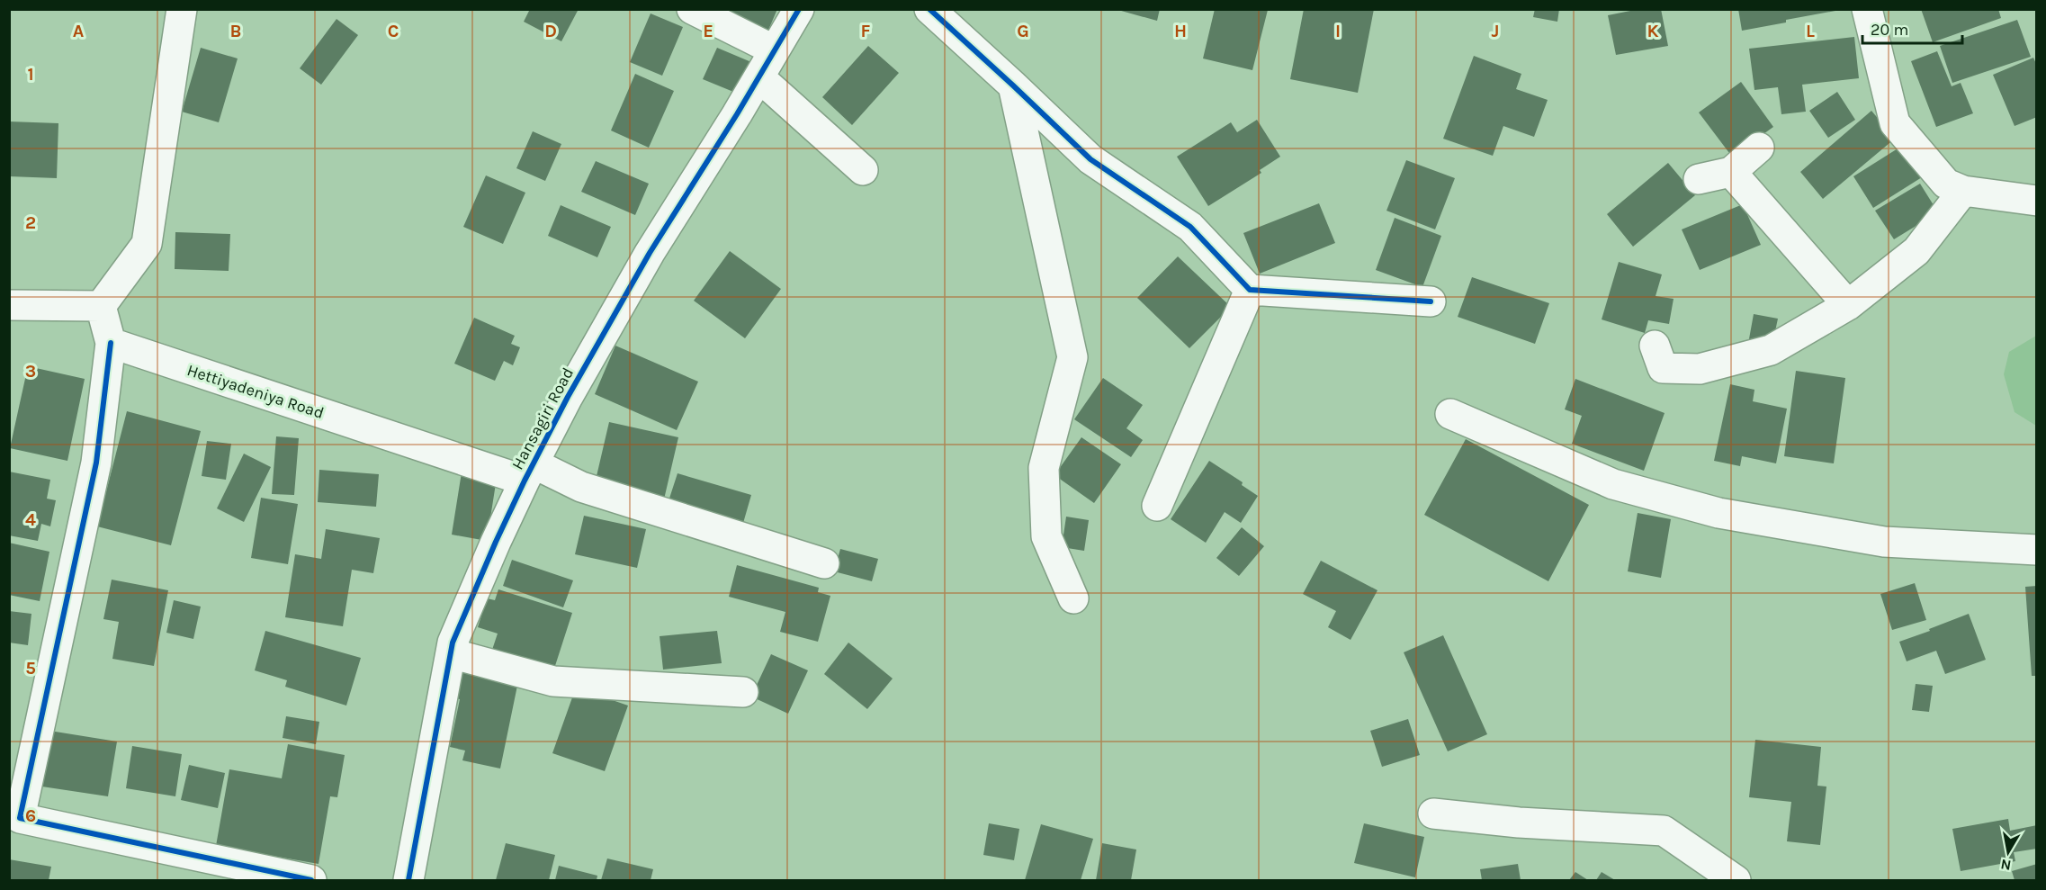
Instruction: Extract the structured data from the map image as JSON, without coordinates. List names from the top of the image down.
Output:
{
  "streets": {
    "street": ["Hettiyadeniya Road", "Hansagiri Road"]
  },
  "crossings": [
    ["Hettiyadeniya Road", "Hansagiri Road"]
  ],
  "scale_bar": "20 m",
  "north": "bottom",
  "grid": {
    "columns": [
      "A",
      "B",
      "C",
      "D",
      "E",
      "F",
      "G",
      "H",
      "I",
      "J",
      "K",
      "L"
    ],
    "rows": [
      "1",
      "2",
      "3",
      "4",
      "5",
      "6"
    ]
  }
}
